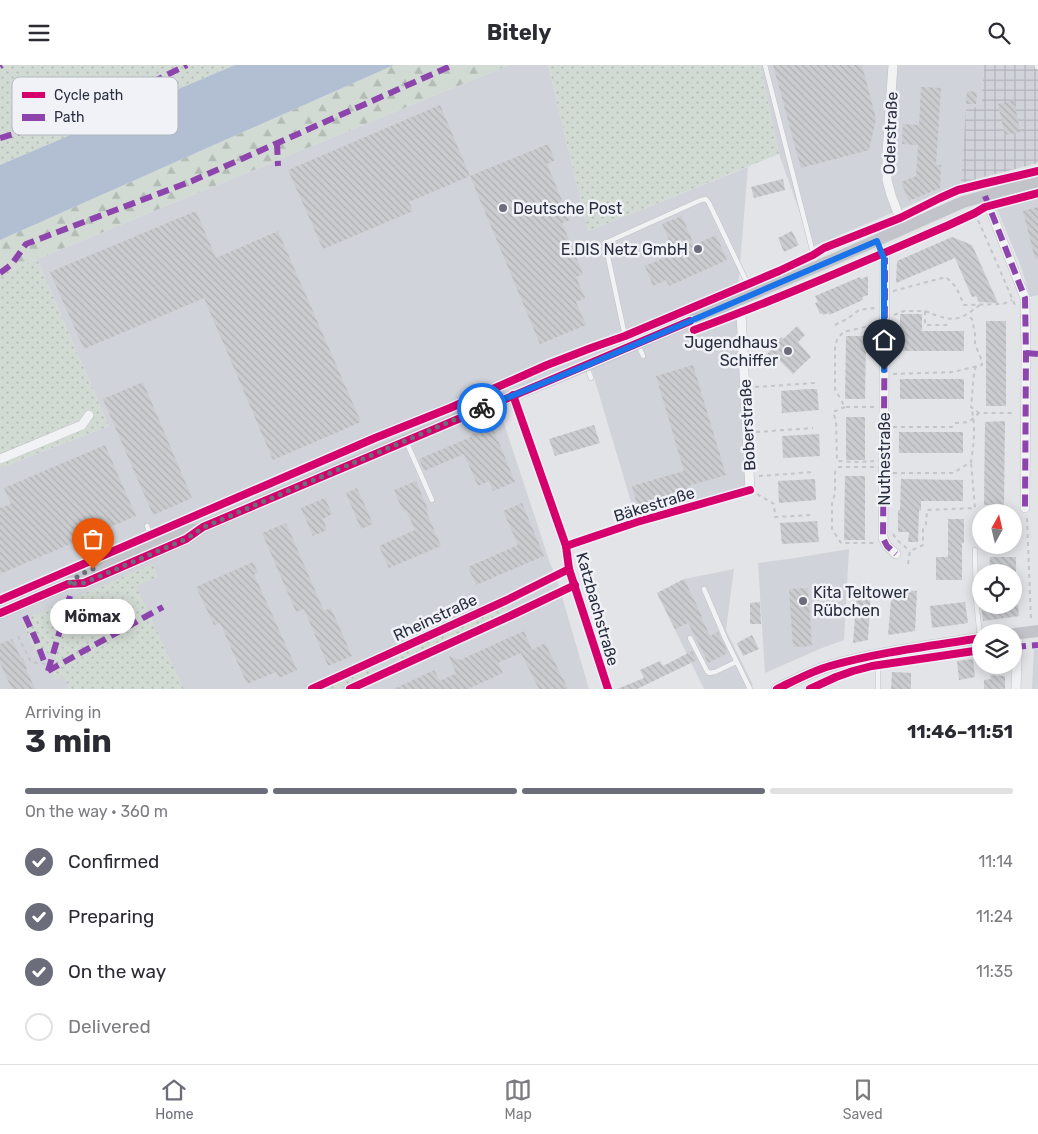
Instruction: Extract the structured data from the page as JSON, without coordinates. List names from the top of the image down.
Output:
{
  "streets": {
    "street": [
      "Oderstraße",
      "Boberstraße",
      "Nuthestraße",
      "Bäkestraße",
      "Katzbachstraße",
      "Rheinstraße"
    ]
  },
  "crossings": [
    ["Boberstraße", "Bäkestraße"],
    ["Bäkestraße", "Katzbachstraße"],
    ["Katzbachstraße", "Rheinstraße"]
  ],
  "places": [
    "Deutsche Post",
    "E.DIS Netz GmbH",
    "Jugendhaus Schiffer",
    "Mömax",
    "Kita Teltower Rübchen"
  ],
  "legend": ["Cycle path", "Path"],
  "north": "top",
  "page": {
    "header": "Bitely",
    "bubble": "Mömax",
    "heading": ["3 min", "Arriving in", "11:46–11:51"],
    "bar": "On the way · 360 m",
    "list": [
      ["Confirmed", "11:14"],
      ["Preparing", "11:24"],
      ["On the way", "11:35"],
      "Delivered"
    ],
    "tabs": ["Home", "Map", "Saved"]
  }
}
